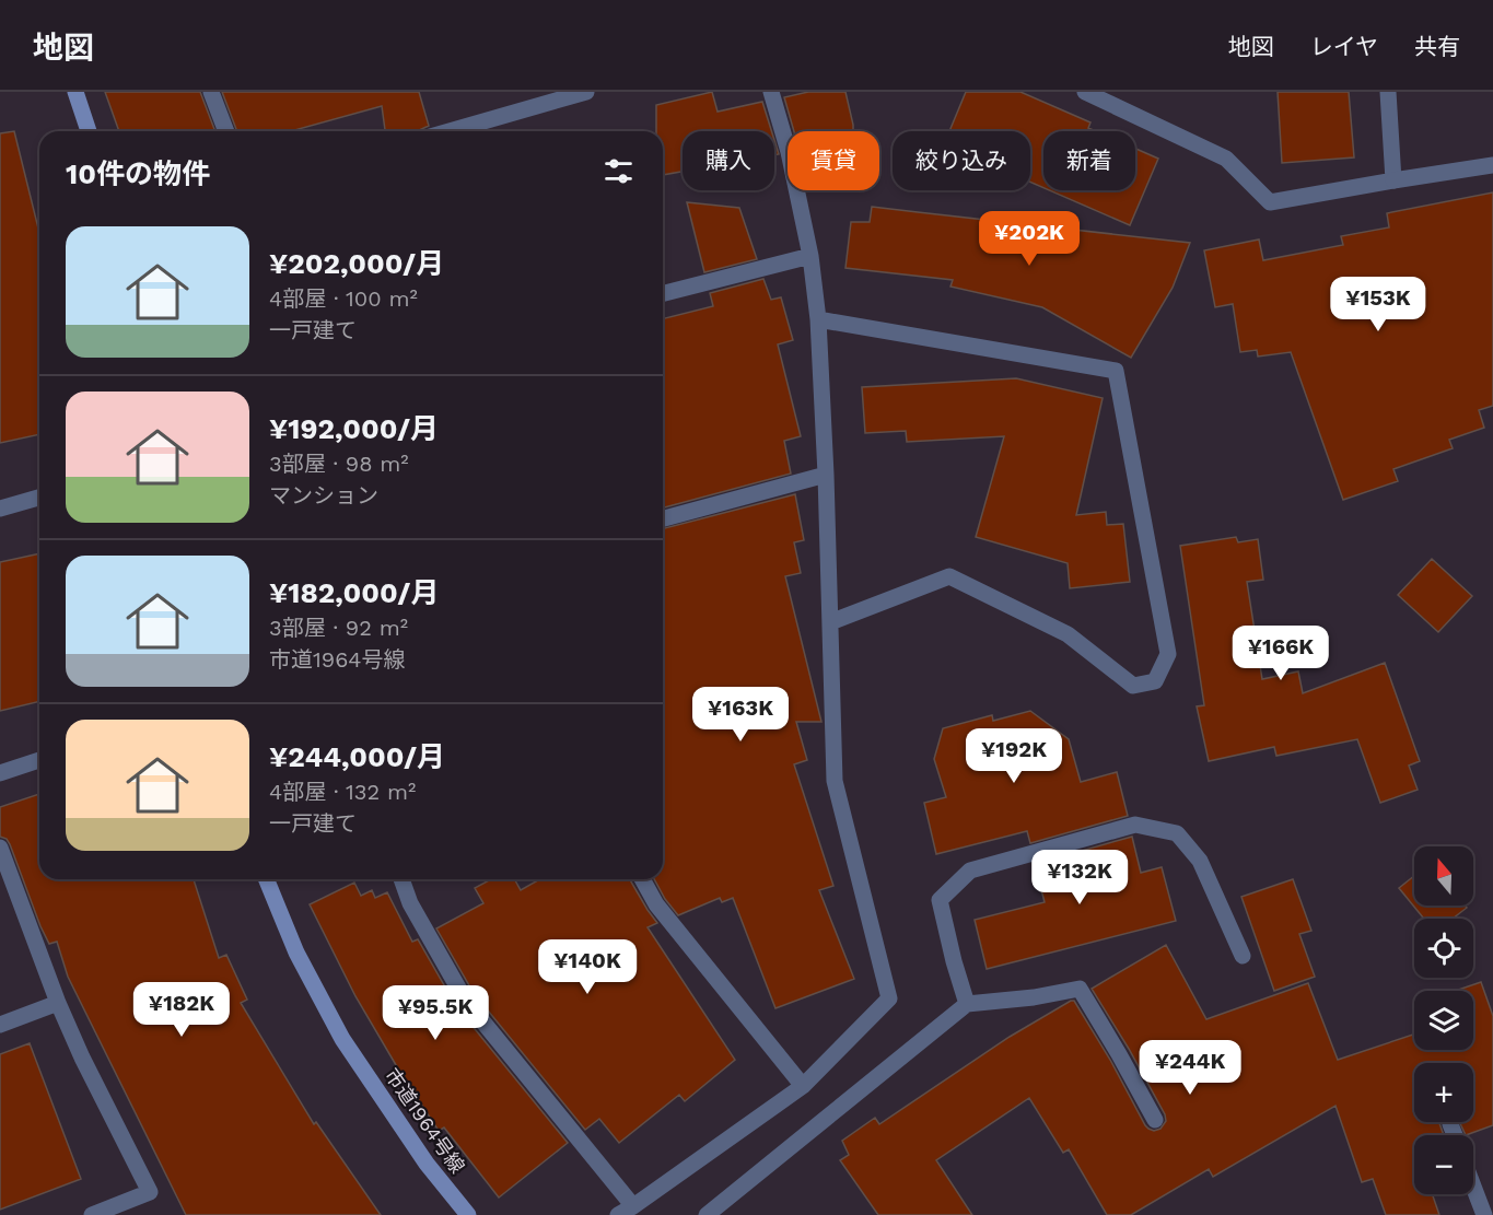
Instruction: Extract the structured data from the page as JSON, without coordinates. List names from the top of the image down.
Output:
{
  "streets": {
    "street": ["市道1964号線"]
  },
  "north": "top",
  "page": {
    "header": "地図",
    "nav": ["地図", "レイヤ", "共有"],
    "chip": [
      "購入",
      "賃貸",
      "絞り込み",
      "新着"
    ],
    "heading": "10件の物件",
    "list": [
      {
        "name": "¥202,000/月",
        "note": "4部屋 · 100 m² · 一戸建て"
      },
      {
        "name": "¥192,000/月",
        "note": "3部屋 · 98 m² · マンション"
      },
      {
        "name": "¥182,000/月",
        "note": "3部屋 · 92 m² · 市道1964号線"
      },
      {
        "name": "¥244,000/月",
        "note": "4部屋 · 132 m² · 一戸建て"
      }
    ],
    "price": [
      "¥202K",
      "¥153K",
      "¥166K",
      "¥163K",
      "¥192K",
      "¥132K",
      "¥140K",
      "¥182K",
      "¥95.5K",
      "¥244K"
    ],
    "map_buttons": ["+", "−"]
  }
}
